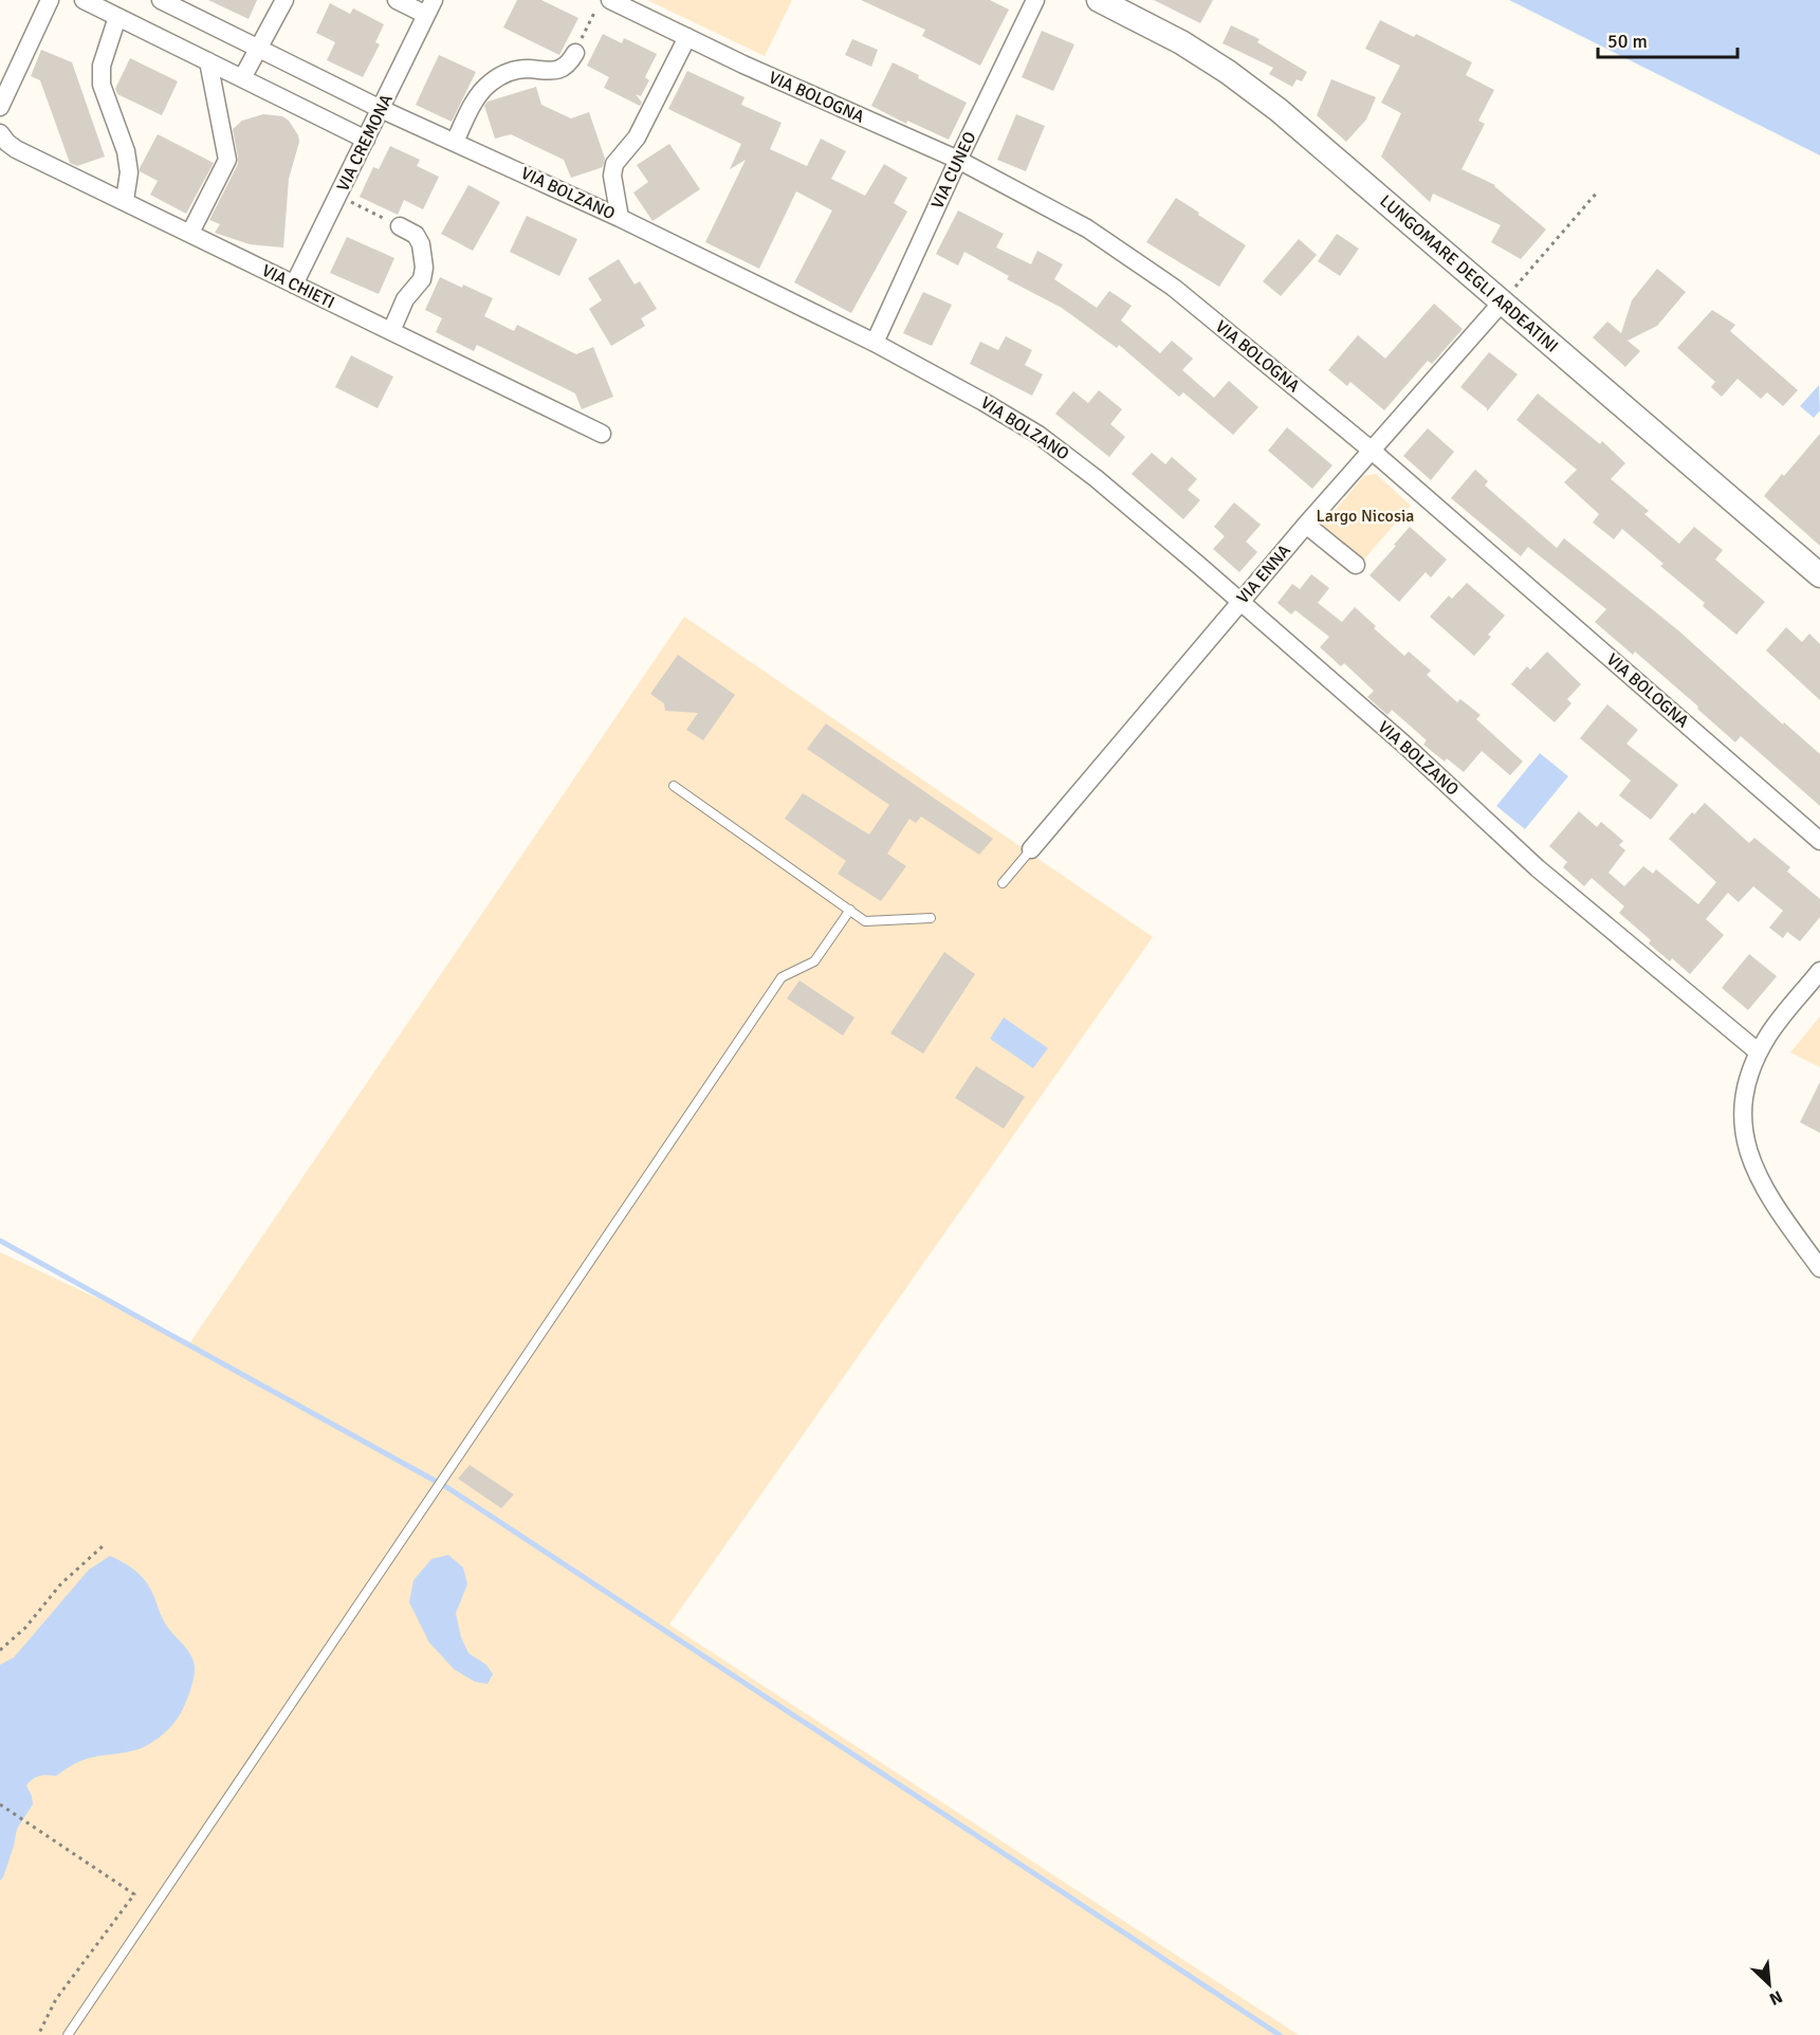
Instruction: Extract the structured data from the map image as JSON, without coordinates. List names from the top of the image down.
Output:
{
  "streets": {
    "main road": ["LUNGOMARE DEGLI ARDEATINI"],
    "street": [
      "VIA BOLOGNA",
      "VIA CREMONA",
      "VIA CUNEO",
      "VIA BOLZANO",
      "VIA CHIETI",
      "VIA ENNA"
    ]
  },
  "crossings": [
    ["VIA BOLOGNA", "VIA CUNEO"],
    ["VIA BOLOGNA", "VIA ENNA"],
    ["VIA CREMONA", "VIA BOLZANO"],
    ["VIA CREMONA", "VIA CHIETI"],
    ["VIA CUNEO", "VIA BOLZANO"],
    ["VIA BOLZANO", "VIA ENNA"],
    ["LUNGOMARE DEGLI ARDEATINI", "VIA ENNA"]
  ],
  "parks": ["Largo Nicosia"],
  "scale_bar": "50 m",
  "north": "bottom right"
}
